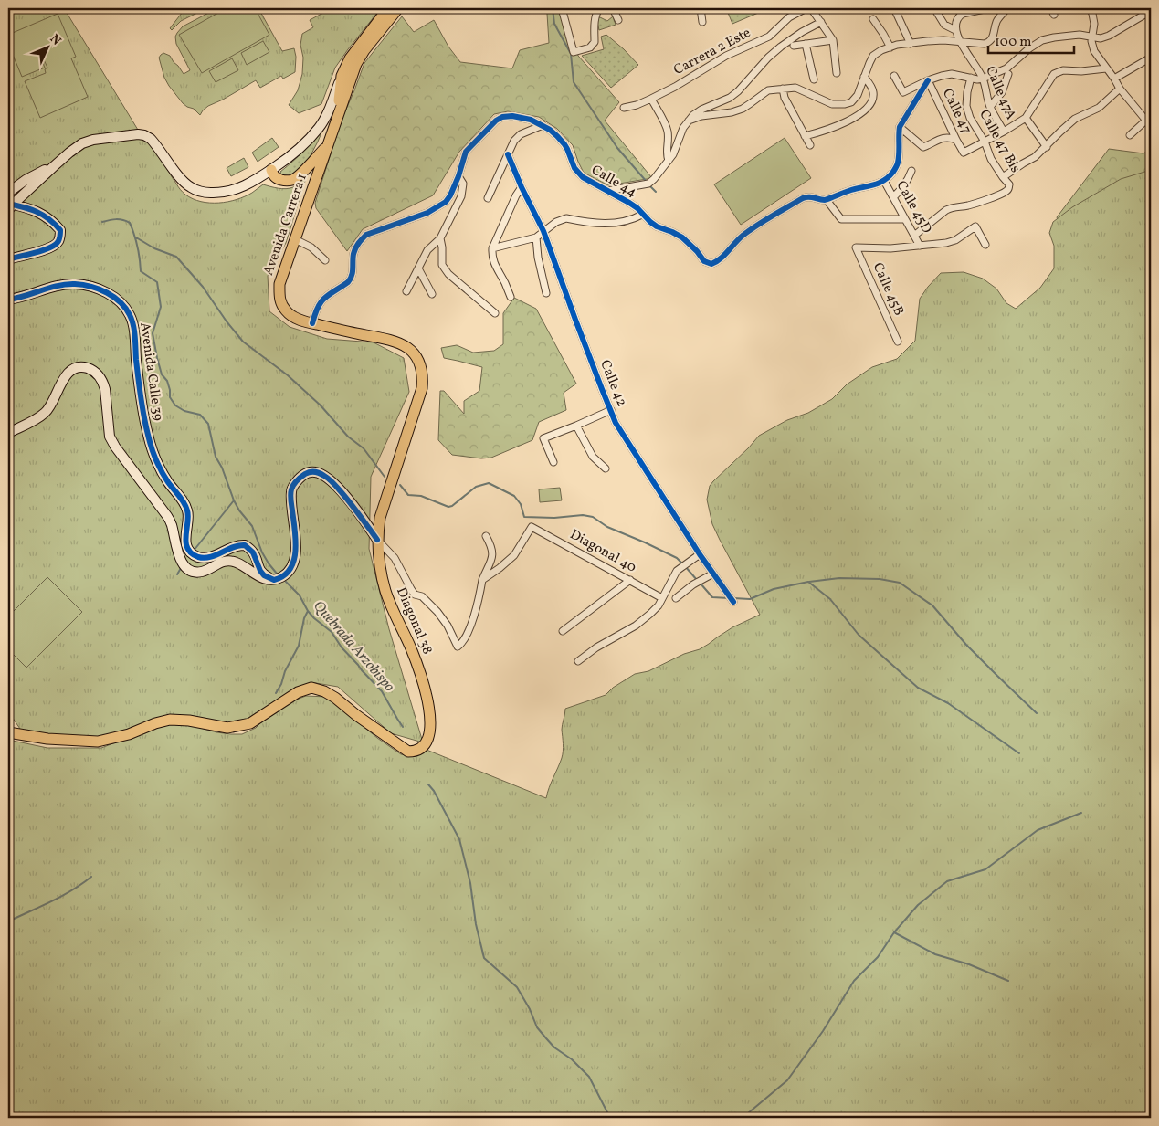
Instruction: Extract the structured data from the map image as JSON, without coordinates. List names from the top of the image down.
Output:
{
  "streets": {
    "main road": ["Avenida Carrera 1", "Diagonal 38"],
    "street": [
      "Carrera 2 Este",
      "Calle 47A",
      "Calle 47",
      "Calle 47 Bis",
      "Calle 44",
      "Calle 45D",
      "Calle 45B",
      "Avenida Calle 39",
      "Calle 42",
      "Diagonal 40"
    ]
  },
  "crossings": [
    ["Calle 47", "Calle 47 Bis"],
    ["Calle 47 Bis", "Calle 45D"],
    ["Calle 45D", "Calle 45B"],
    ["Avenida Carrera 1", "Diagonal 38"]
  ],
  "water": ["Quebrada Arzobispo"],
  "scale_bar": "100 m",
  "north": "top right"
}
